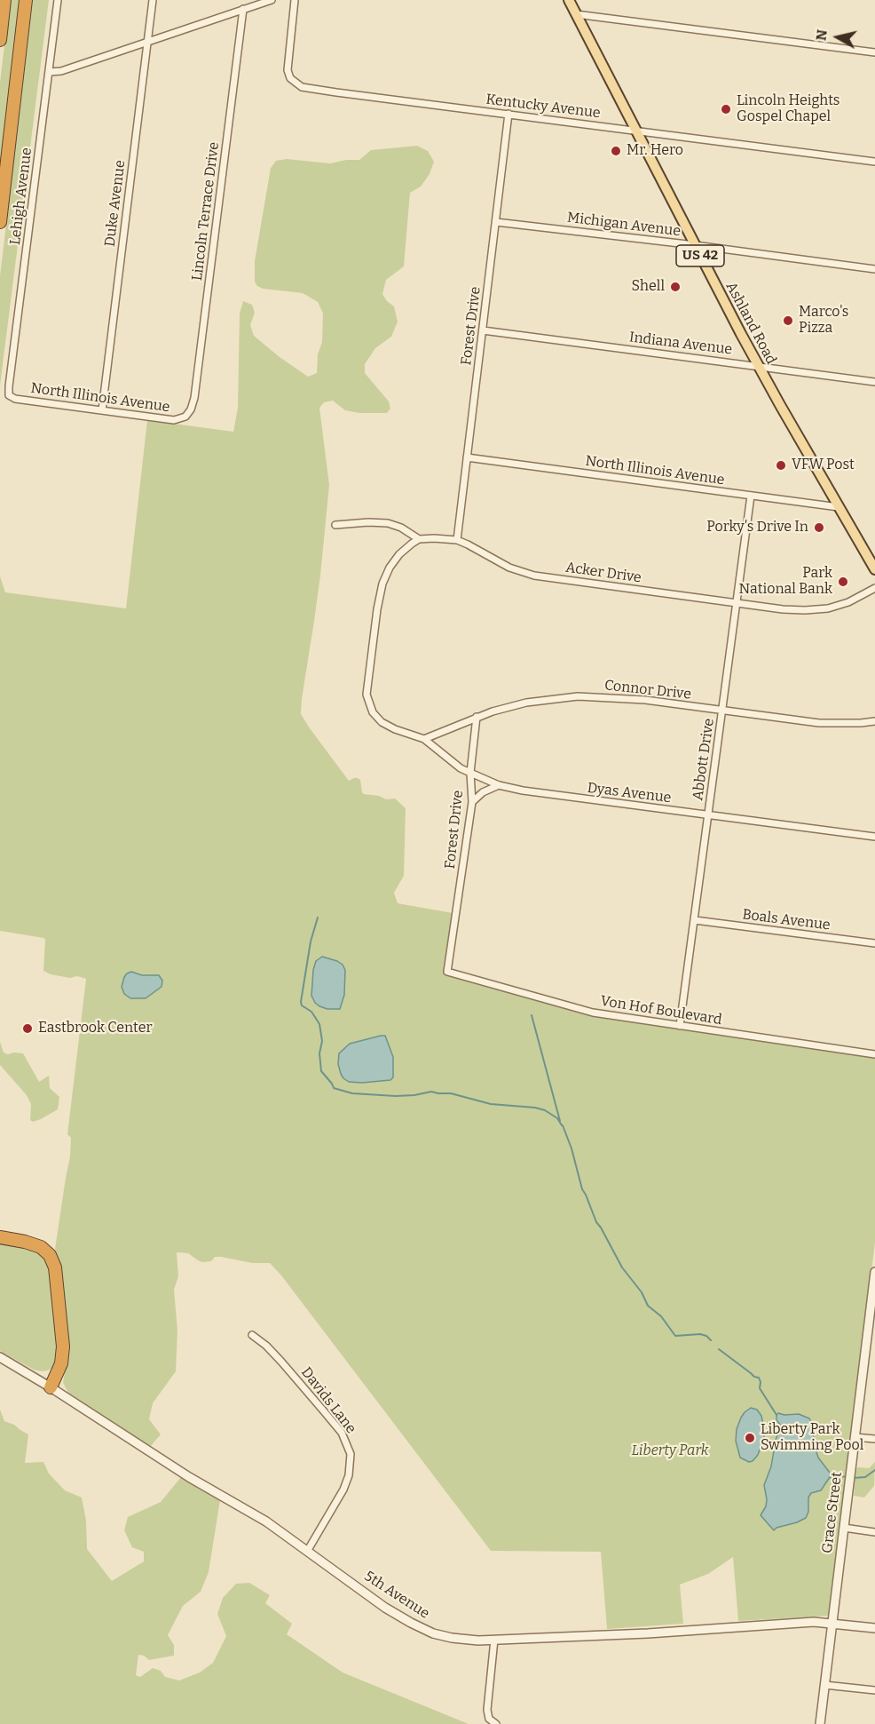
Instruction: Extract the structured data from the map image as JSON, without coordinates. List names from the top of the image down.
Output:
{
  "streets": {
    "main road": ["US 42", "Ashland Road"],
    "street": [
      "Kentucky Avenue",
      "Lehigh Avenue",
      "Duke Avenue",
      "Lincoln Terrace Drive",
      "Michigan Avenue",
      "Forest Drive",
      "Indiana Avenue",
      "North Illinois Avenue",
      "Acker Drive",
      "Connor Drive",
      "Abbott Drive",
      "Dyas Avenue",
      "Boals Avenue",
      "Von Hof Boulevard",
      "Davids Lane",
      "Grace Street",
      "5th Avenue"
    ]
  },
  "crossings": [
    ["Kentucky Avenue", "Ashland Road"],
    ["Kentucky Avenue", "Forest Drive"],
    ["Lehigh Avenue", "North Illinois Avenue"],
    ["Duke Avenue", "North Illinois Avenue"],
    ["Lincoln Terrace Drive", "North Illinois Avenue"],
    ["Michigan Avenue", "Ashland Road"],
    ["Michigan Avenue", "Forest Drive"],
    ["Ashland Road", "Indiana Avenue"],
    ["Ashland Road", "North Illinois Avenue"],
    ["Forest Drive", "Indiana Avenue"],
    ["Forest Drive", "North Illinois Avenue"],
    ["Forest Drive", "Acker Drive"],
    ["Forest Drive", "Connor Drive"],
    ["Forest Drive", "Dyas Avenue"],
    ["Forest Drive", "Von Hof Boulevard"],
    ["North Illinois Avenue", "Abbott Drive"],
    ["Acker Drive", "Abbott Drive"],
    ["Connor Drive", "Abbott Drive"],
    ["Abbott Drive", "Dyas Avenue"],
    ["Abbott Drive", "Boals Avenue"],
    ["Abbott Drive", "Von Hof Boulevard"],
    ["Davids Lane", "5th Avenue"],
    ["Grace Street", "5th Avenue"]
  ],
  "parks": ["Liberty Park"],
  "places": [
    "Lincoln Heights Gospel Chapel",
    "Mr. Hero",
    "Shell",
    "Marco's Pizza",
    "VFW Post",
    "Porky's Drive In",
    "Park National Bank",
    "Eastbrook Center",
    "Liberty Park Swimming Pool"
  ],
  "north": "left"
}
